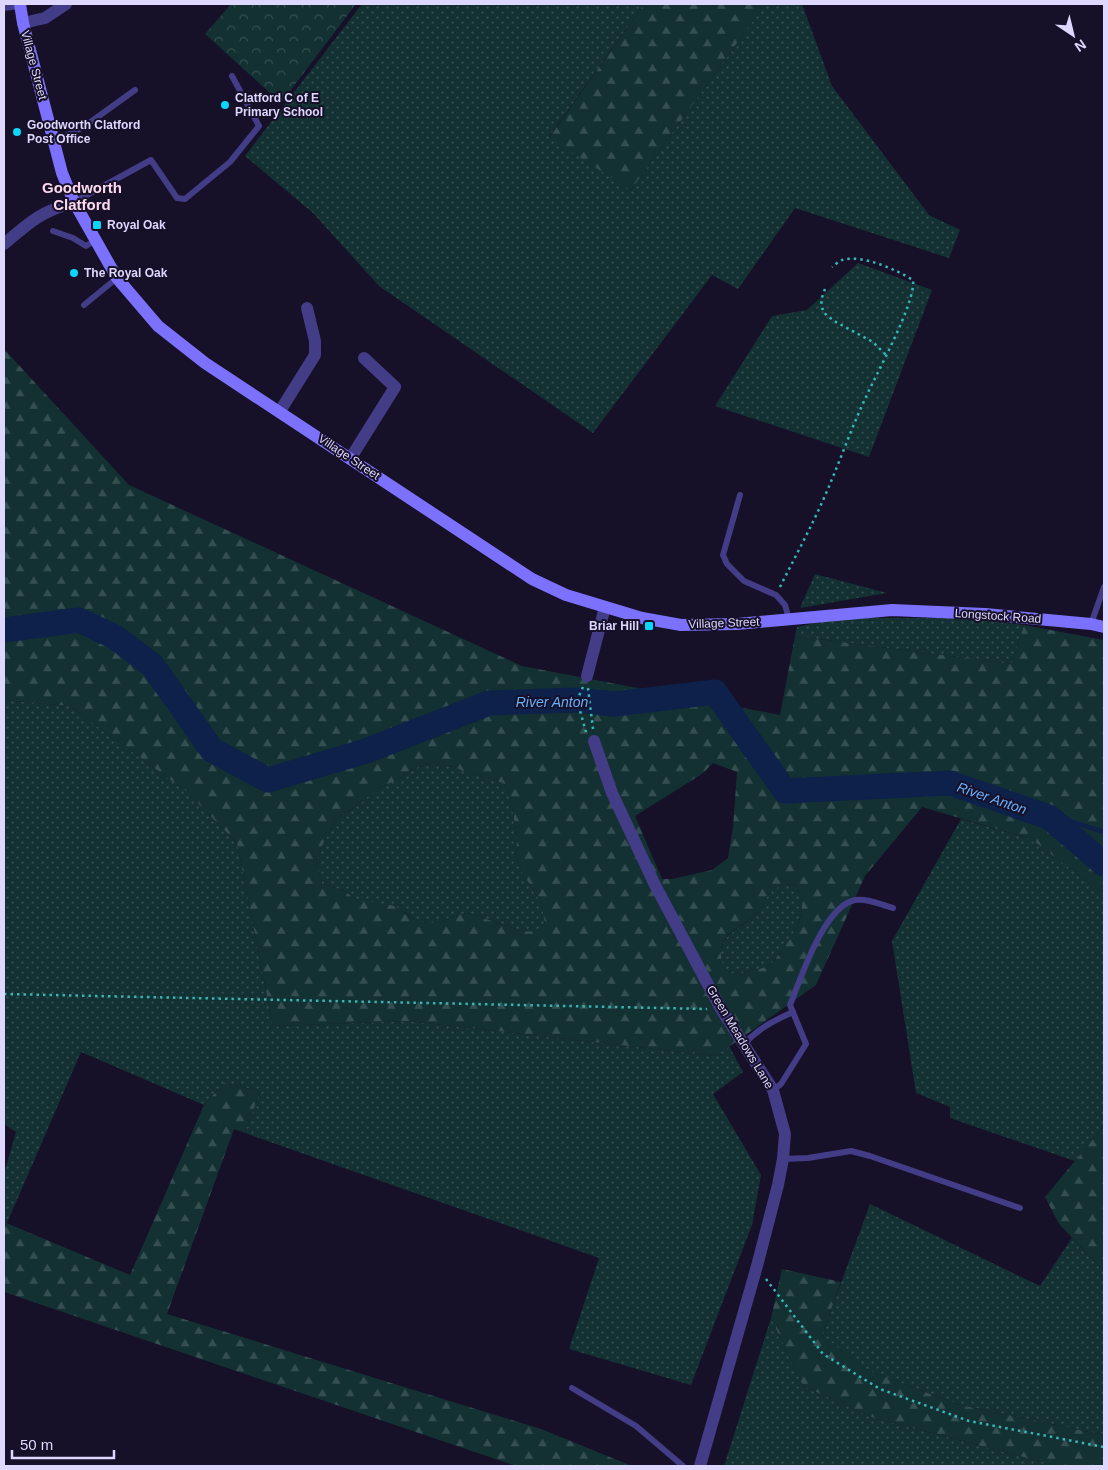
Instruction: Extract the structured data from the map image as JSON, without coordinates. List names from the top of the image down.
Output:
{
  "streets": {
    "street": ["Village Street", "Longstock Road", "Green Meadows Lane"]
  },
  "crossings": [
    ["Village Street", "Longstock Road"]
  ],
  "districts": ["Goodworth Clatford"],
  "water": ["River Anton"],
  "places": {
    "other": ["Clatford C of E Primary School", "Goodworth Clatford Post Office", "The Royal Oak"],
    "transit": ["Royal Oak", "Briar Hill"]
  },
  "scale_bar": "50 m",
  "north": "bottom right"
}
